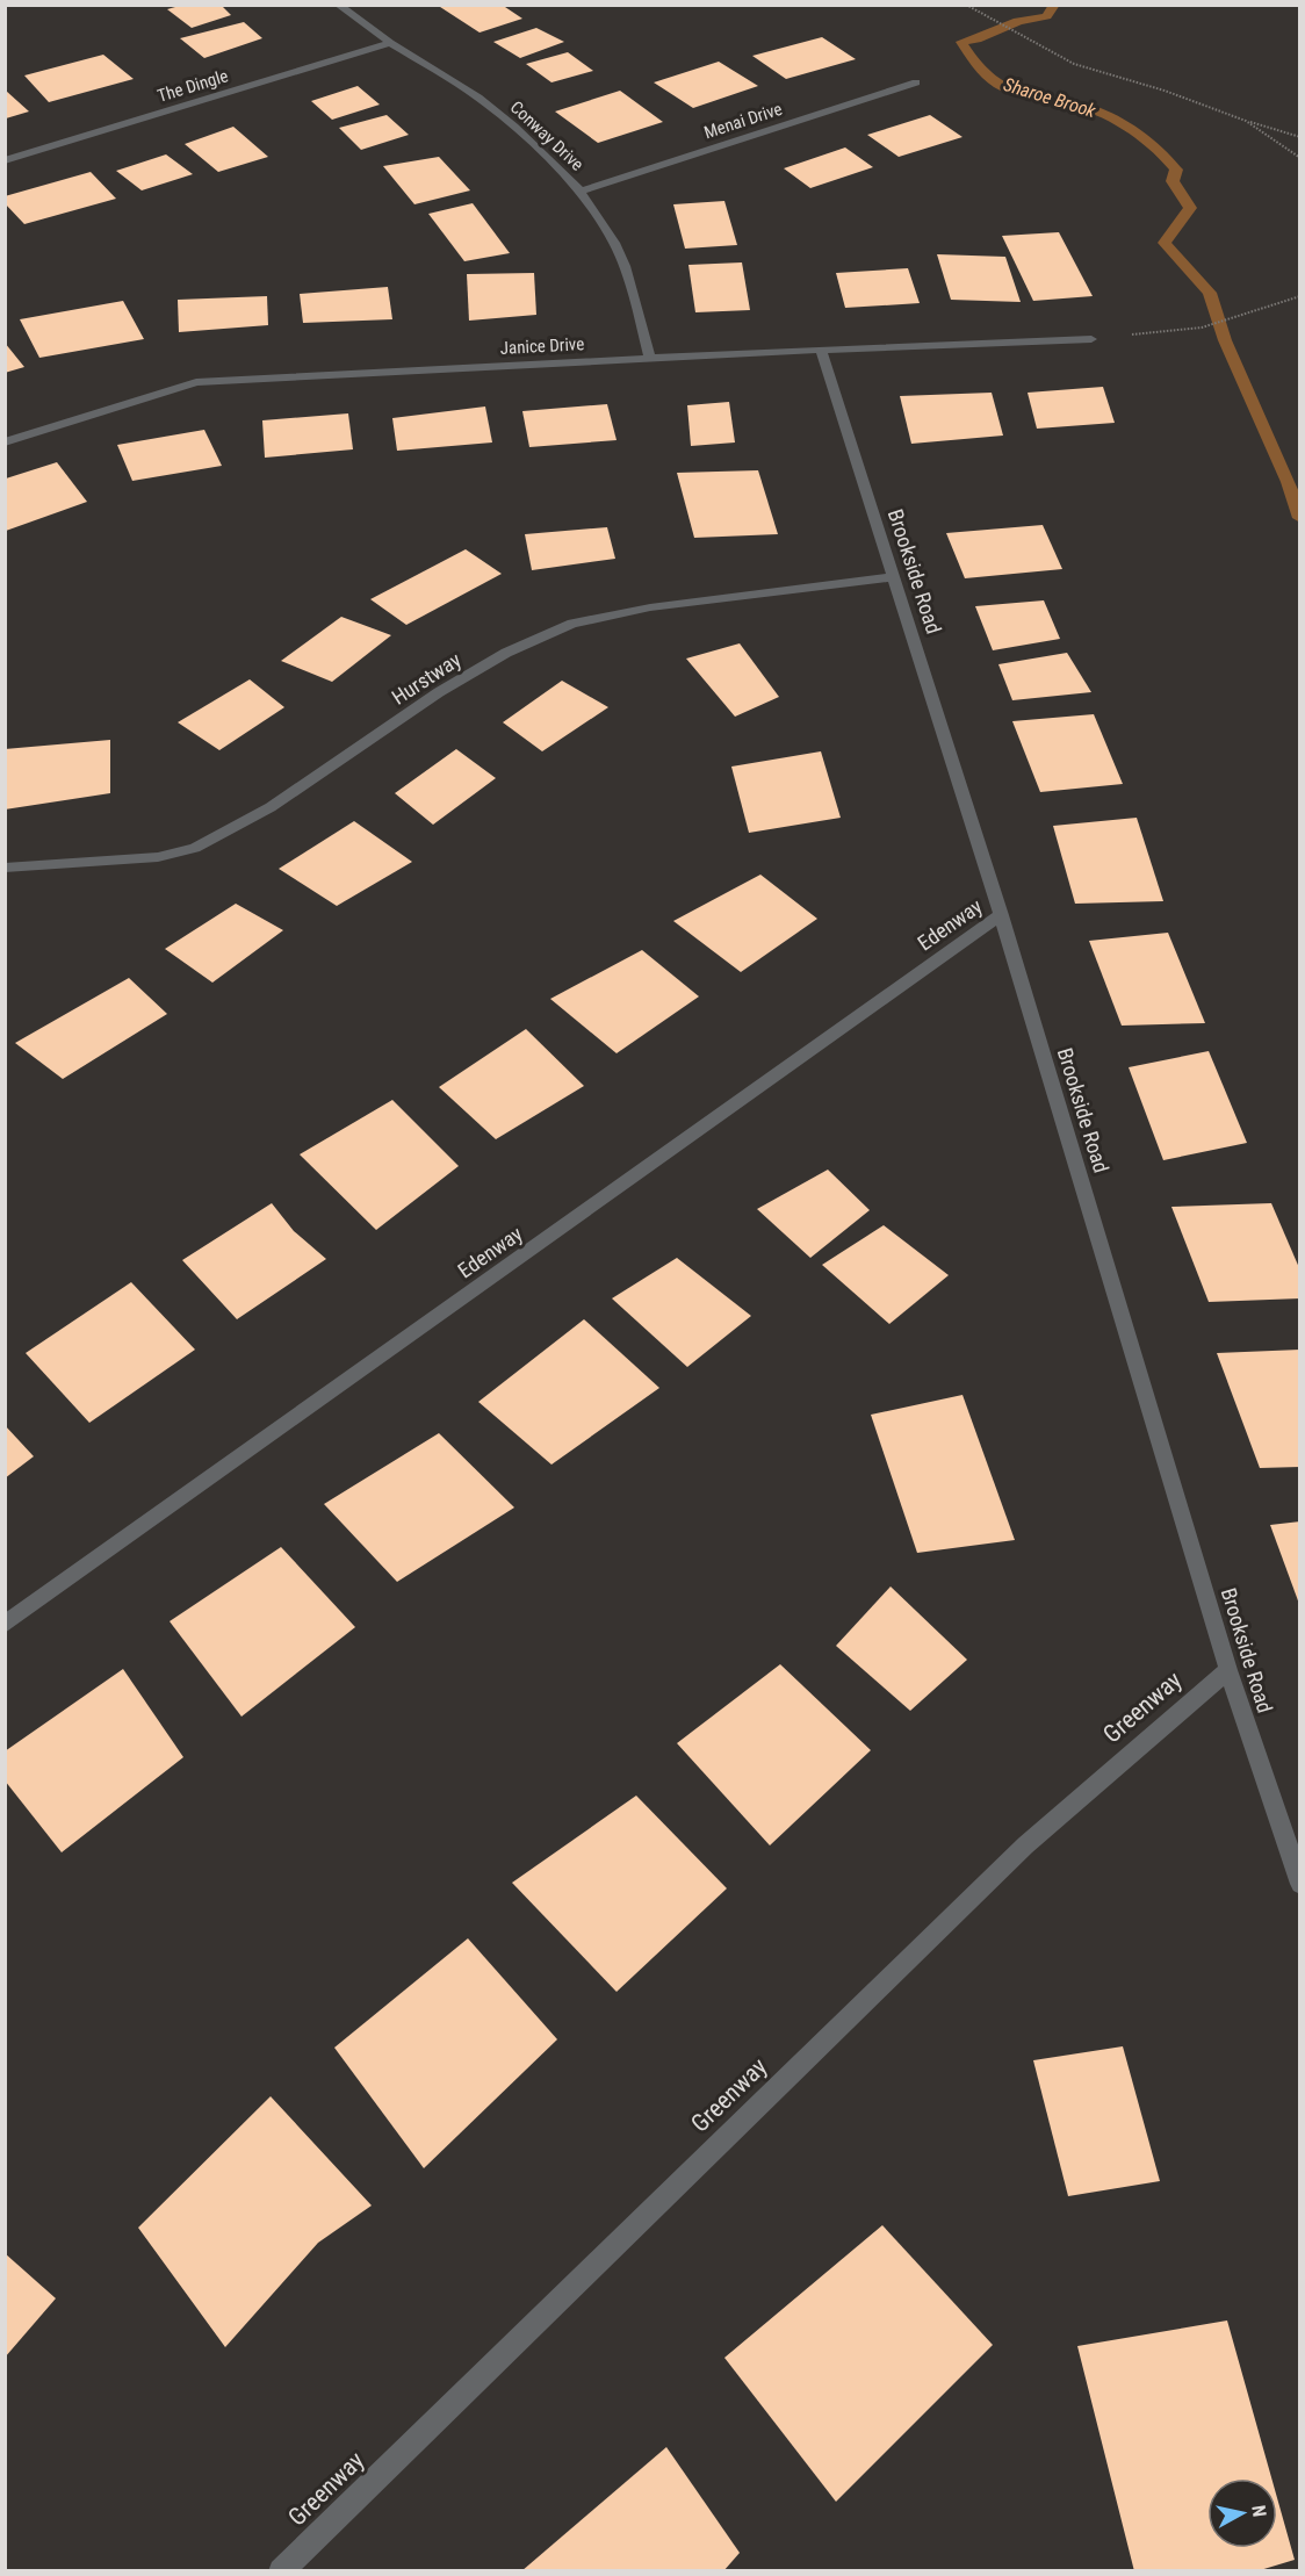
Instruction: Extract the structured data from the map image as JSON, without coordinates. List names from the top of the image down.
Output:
{
  "streets": {
    "street": [
      "The Dingle",
      "Menai Drive",
      "Conway Drive",
      "Janice Drive",
      "Brookside Road",
      "Hurstway",
      "Edenway",
      "Greenway"
    ]
  },
  "crossings": [
    ["The Dingle", "Conway Drive"],
    ["Menai Drive", "Conway Drive"],
    ["Conway Drive", "Janice Drive"],
    ["Janice Drive", "Brookside Road"],
    ["Brookside Road", "Hurstway"],
    ["Brookside Road", "Edenway"],
    ["Brookside Road", "Greenway"]
  ],
  "water": ["Sharoe Brook"],
  "north": "right"
}
